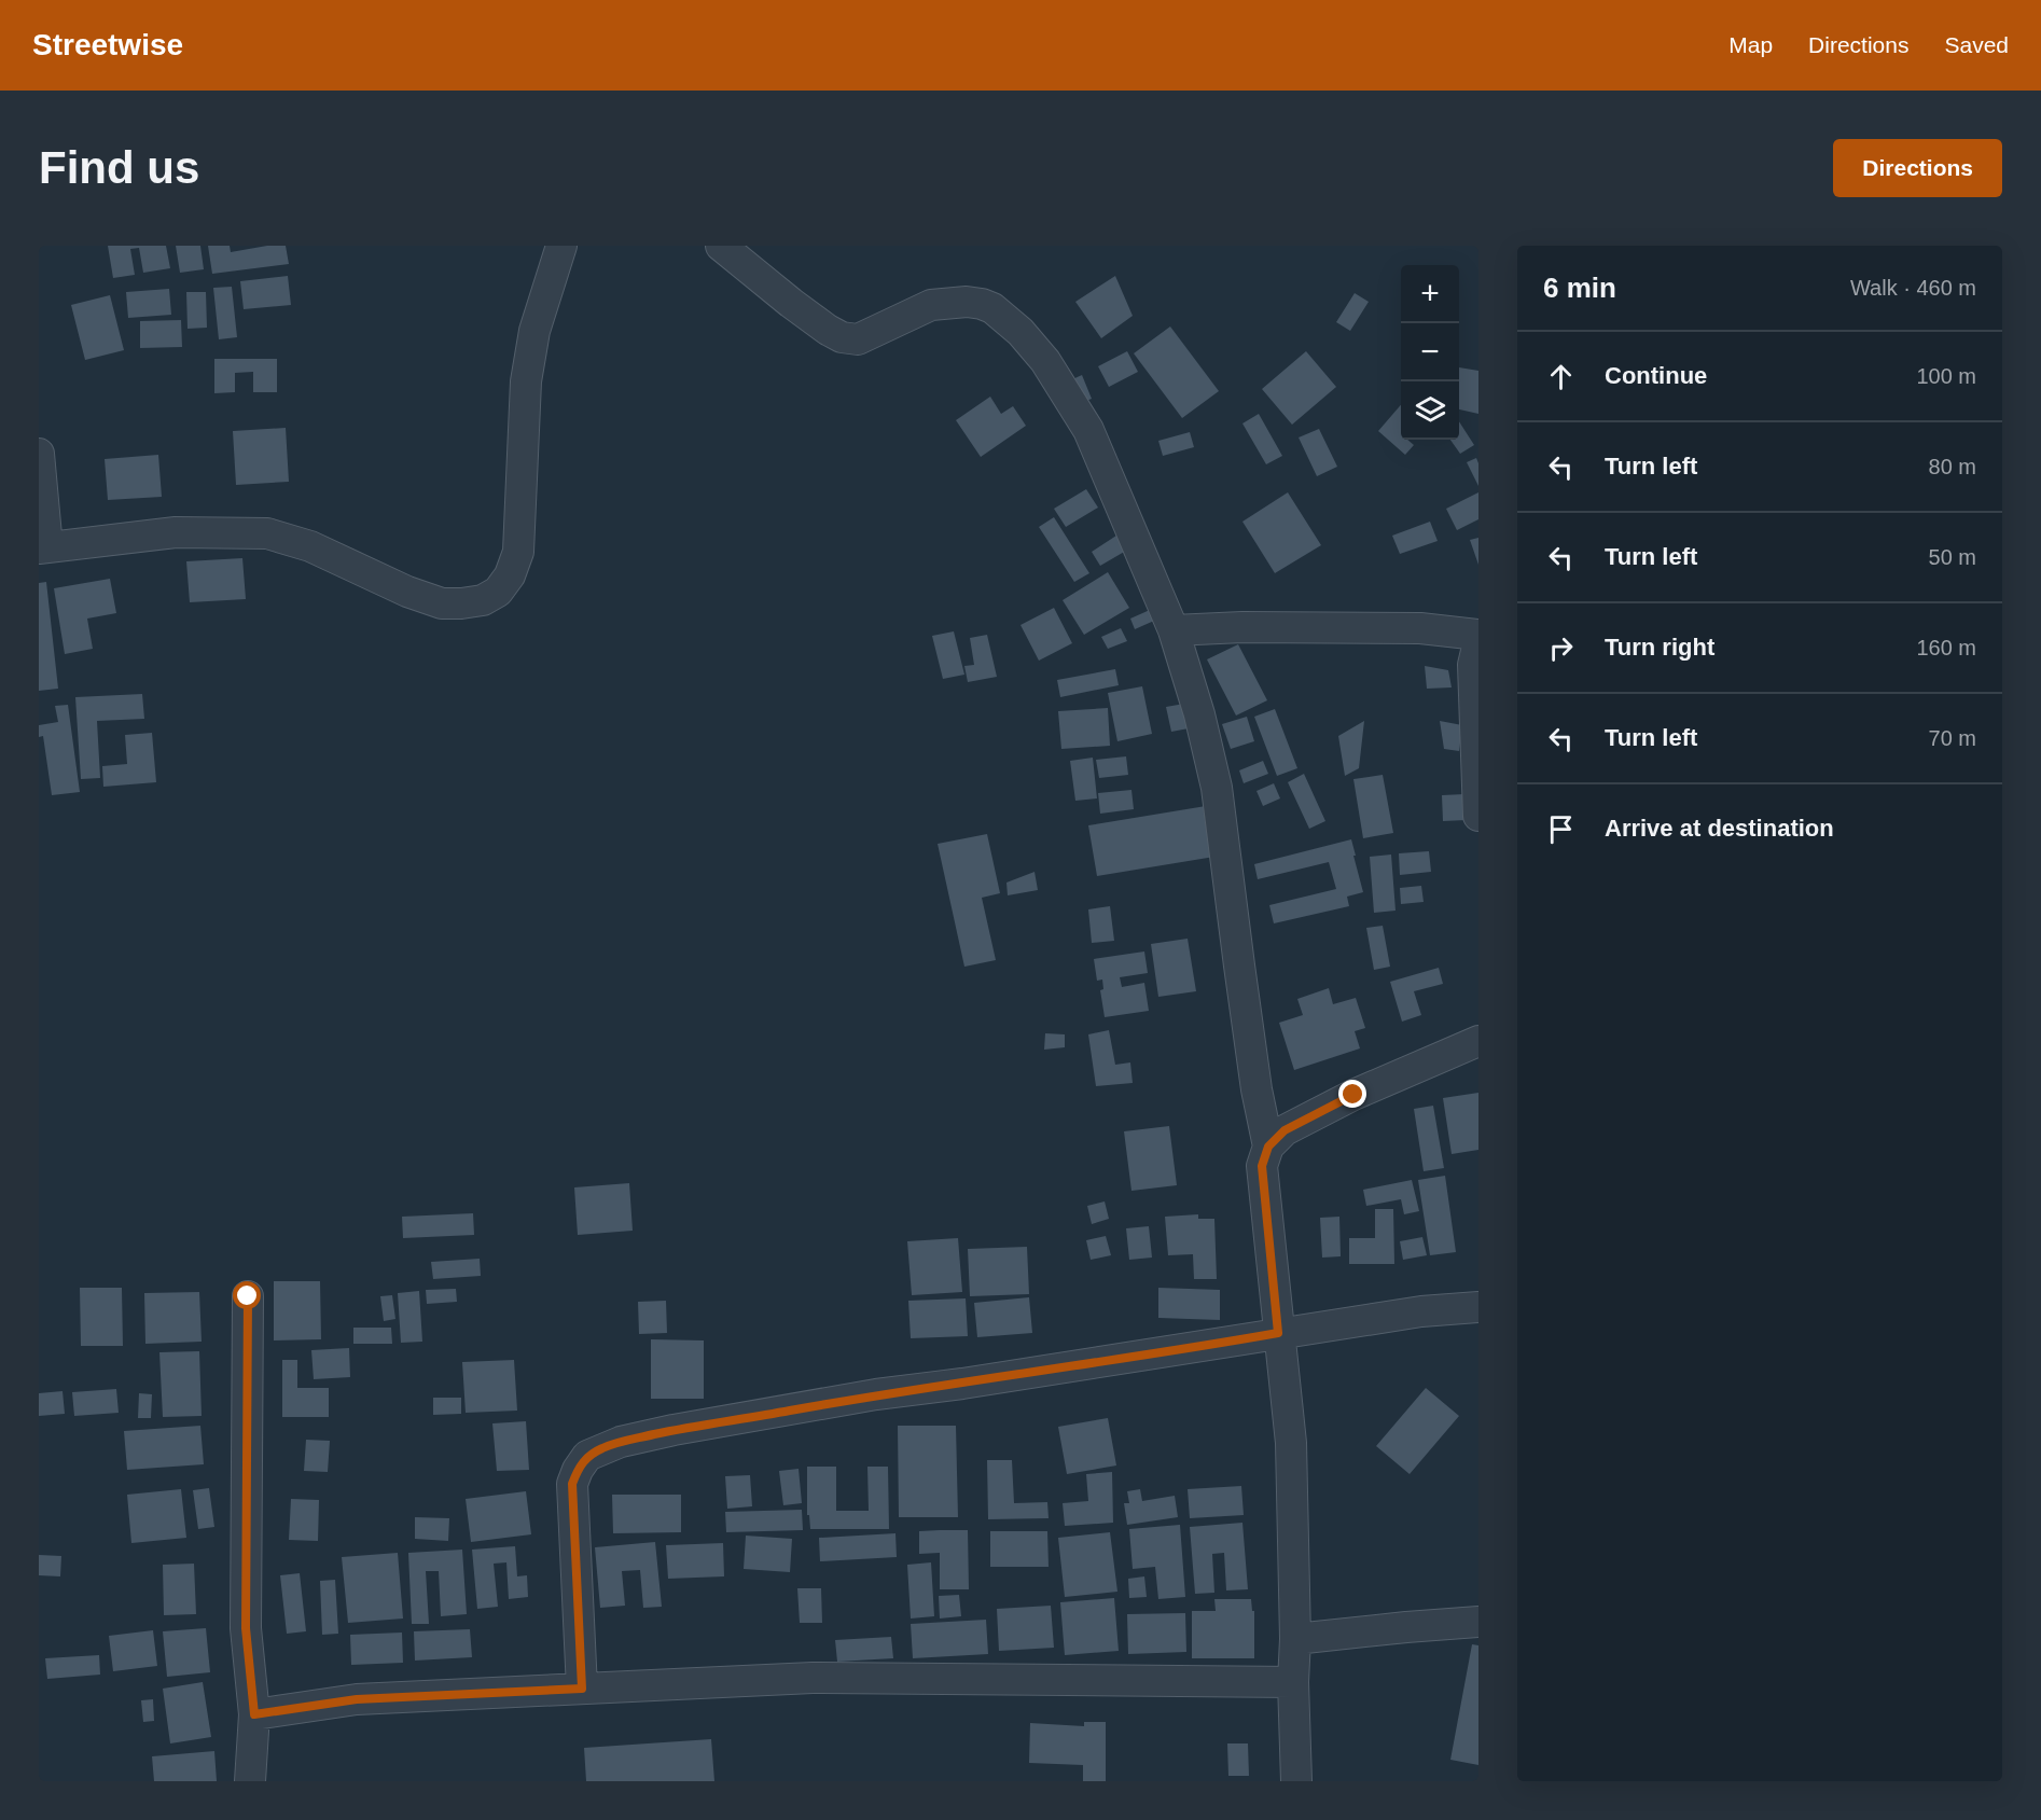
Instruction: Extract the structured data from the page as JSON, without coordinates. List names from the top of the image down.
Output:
{
  "page": {
    "header": "Streetwise",
    "nav": ["Map", "Directions", "Saved"],
    "buttons": "Directions",
    "title": "Find us",
    "heading": ["6 min", "Walk · 460 m"],
    "map_buttons": ["+", "−"],
    "list": [
      ["Continue", "100 m"],
      ["Turn left", "80 m"],
      ["Turn left", "50 m"],
      ["Turn right", "160 m"],
      ["Turn left", "70 m"],
      "Arrive at destination"
    ]
  }
}
